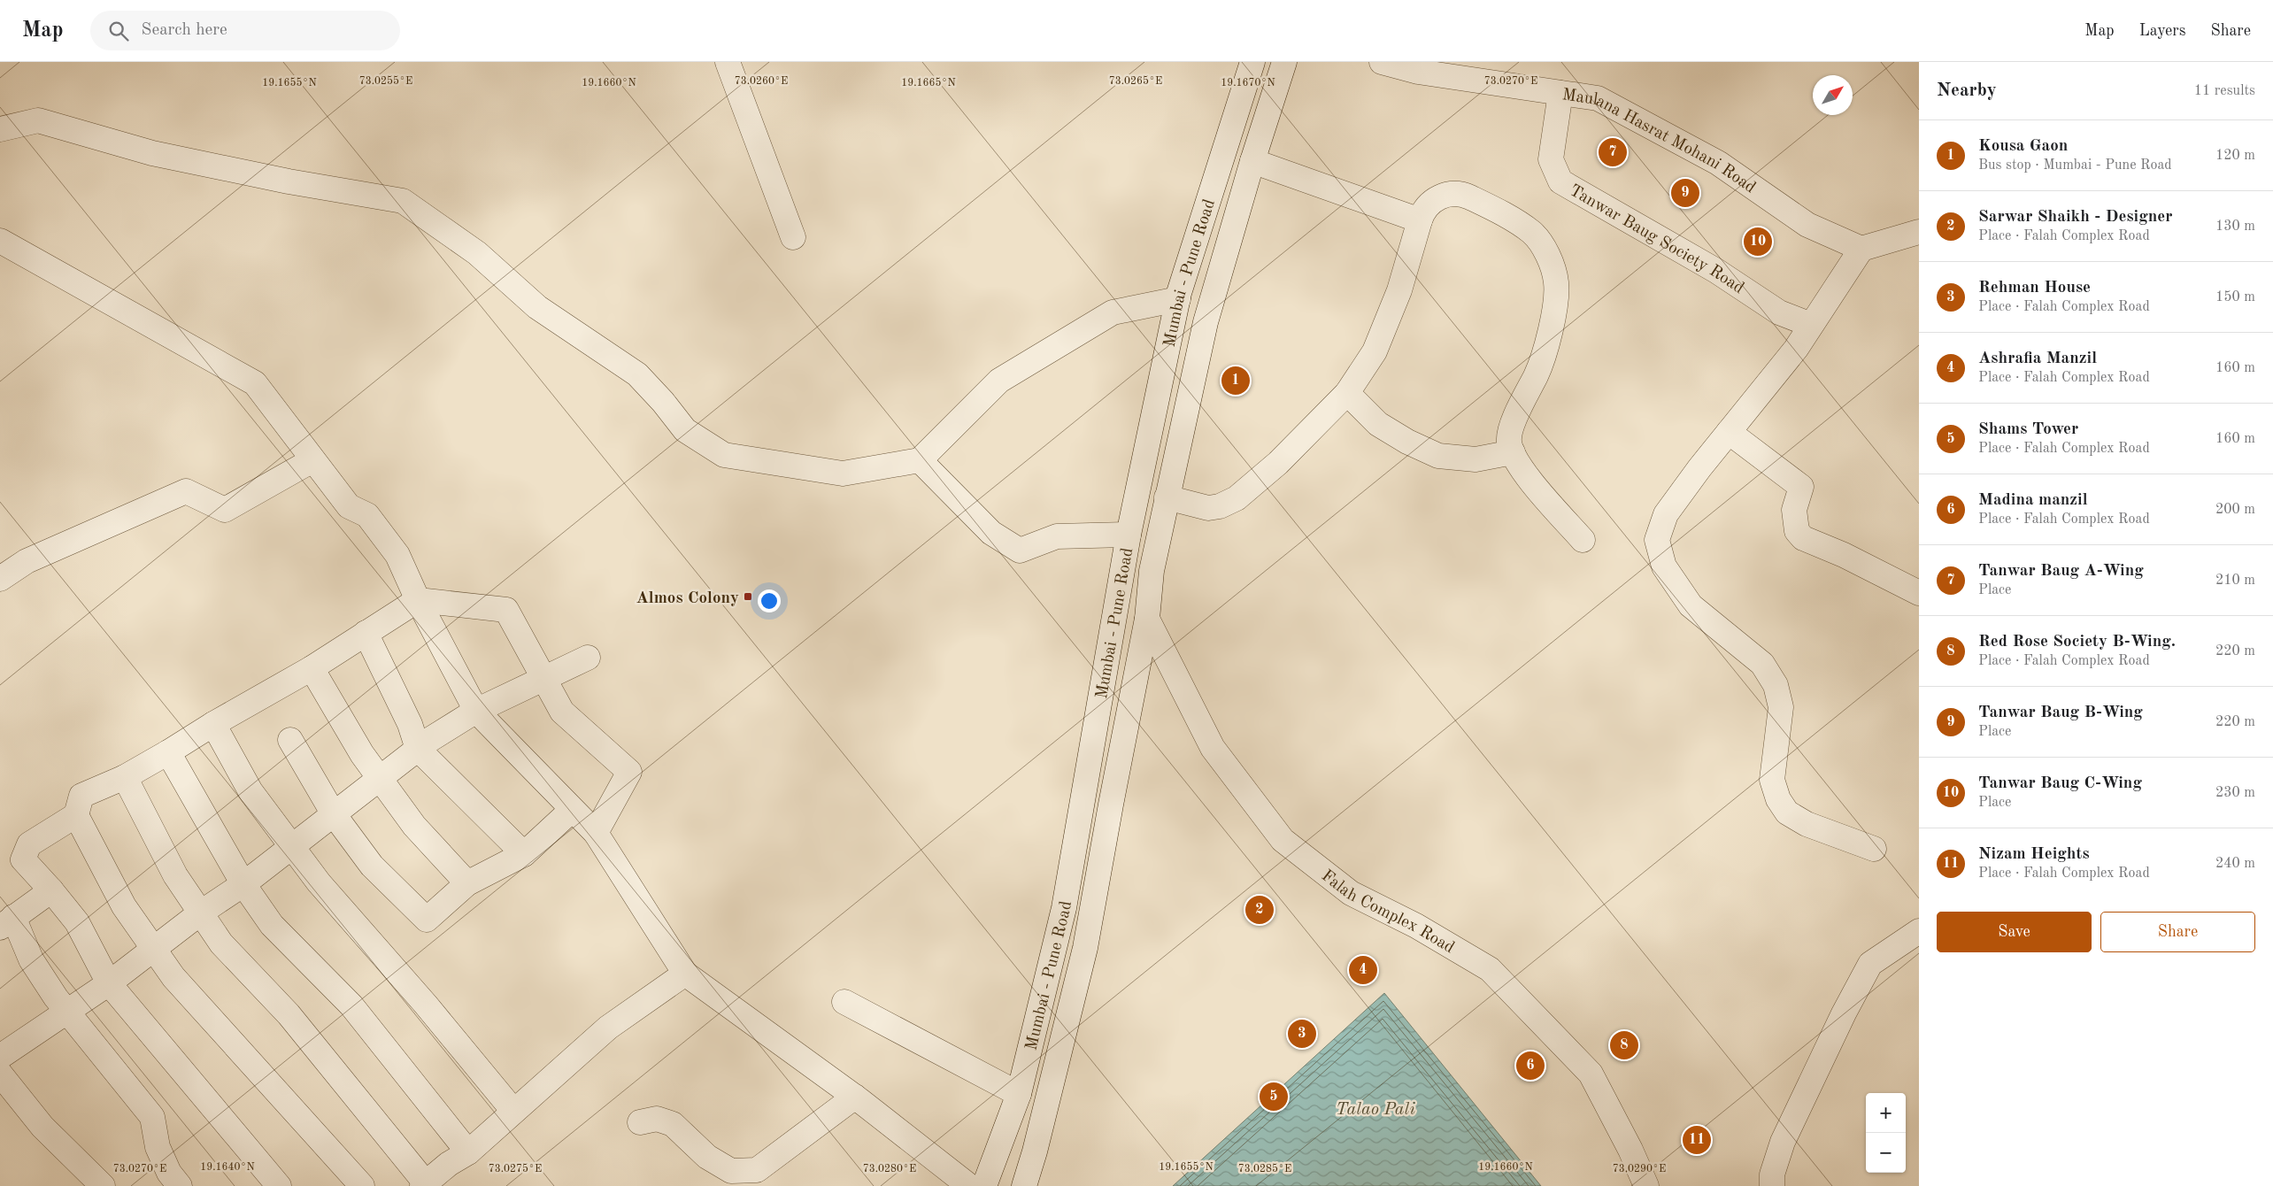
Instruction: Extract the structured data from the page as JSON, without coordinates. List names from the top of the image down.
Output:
{
  "streets": {
    "street": [
      "Maulana Hasrat Mohani Road",
      "Tanwar Baug Society Road",
      "Mumbai - Pune Road",
      "Falah Complex Road"
    ]
  },
  "crossings": [
    ["Maulana Hasrat Mohani Road", "Tanwar Baug Society Road"],
    ["Mumbai - Pune Road", "Falah Complex Road"]
  ],
  "water": ["Talao Pali"],
  "places": {
    "transit": ["Almos Colony"]
  },
  "north": "top right",
  "page": {
    "header": "Map",
    "search": "Search here",
    "nav": ["Map", "Layers", "Share"],
    "heading": ["Nearby", "11 results"],
    "list": [
      {
        "mark": "1",
        "name": "Kousa Gaon",
        "note": "Bus stop · Mumbai - Pune Road",
        "value": "120 m"
      },
      {
        "mark": "2",
        "name": "Sarwar Shaikh - Designer",
        "note": "Place · Falah Complex Road",
        "value": "130 m"
      },
      {
        "mark": "3",
        "name": "Rehman House",
        "note": "Place · Falah Complex Road",
        "value": "150 m"
      },
      {
        "mark": "4",
        "name": "Ashrafia Manzil",
        "note": "Place · Falah Complex Road",
        "value": "160 m"
      },
      {
        "mark": "5",
        "name": "Shams Tower",
        "note": "Place · Falah Complex Road",
        "value": "160 m"
      },
      {
        "mark": "6",
        "name": "Madina manzil",
        "note": "Place · Falah Complex Road",
        "value": "200 m"
      },
      {
        "mark": "7",
        "name": "Tanwar Baug A-Wing",
        "note": "Place",
        "value": "210 m"
      },
      {
        "mark": "8",
        "name": "Red Rose Society B-Wing.",
        "note": "Place · Falah Complex Road",
        "value": "220 m"
      },
      {
        "mark": "9",
        "name": "Tanwar Baug B-Wing",
        "note": "Place",
        "value": "220 m"
      },
      {
        "mark": "10",
        "name": "Tanwar Baug C-Wing",
        "note": "Place",
        "value": "230 m"
      },
      {
        "mark": "11",
        "name": "Nizam Heights",
        "note": "Place · Falah Complex Road",
        "value": "240 m"
      }
    ],
    "pins": [
      "7",
      "9",
      "10",
      "1",
      "2",
      "4",
      "3",
      "8",
      "6",
      "5",
      "11"
    ],
    "buttons": ["Save", "Share"],
    "map_buttons": ["+", "−"]
  },
  "coordinates": [
    "73.0265°E",
    "73.0255°E",
    "73.0260°E",
    "73.0270°E",
    "19.1655°N",
    "19.1660°N",
    "19.1665°N",
    "19.1670°N",
    "19.1640°N",
    "73.0275°E",
    "73.0280°E",
    "73.0285°E",
    "73.0290°E"
  ]
}
